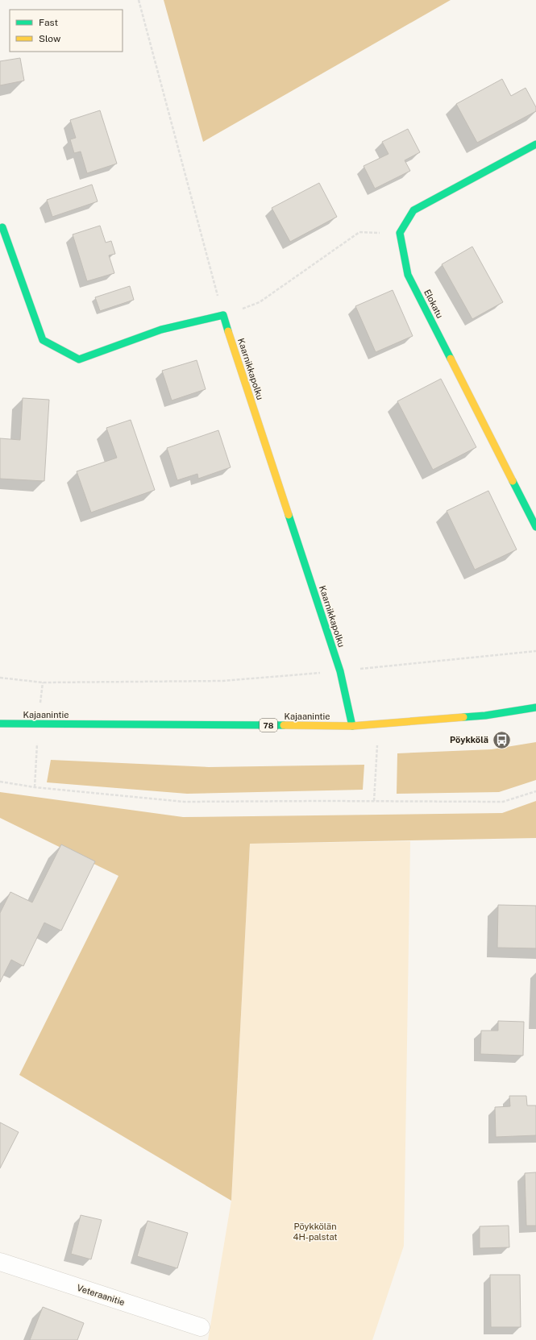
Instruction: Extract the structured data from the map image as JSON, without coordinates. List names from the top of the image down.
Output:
{
  "streets": {
    "street": [
      "Elokatu",
      "Kaarnikkapolku",
      "Kajaanintie",
      "78",
      "Veteraanitie"
    ]
  },
  "crossings": [
    ["Kaarnikkapolku", "Kajaanintie"]
  ],
  "parks": ["Pöykkölän 4H-palstat"],
  "places": {
    "bus stop": ["Pöykkölä"]
  },
  "legend": ["Fast", "Slow"]
}
